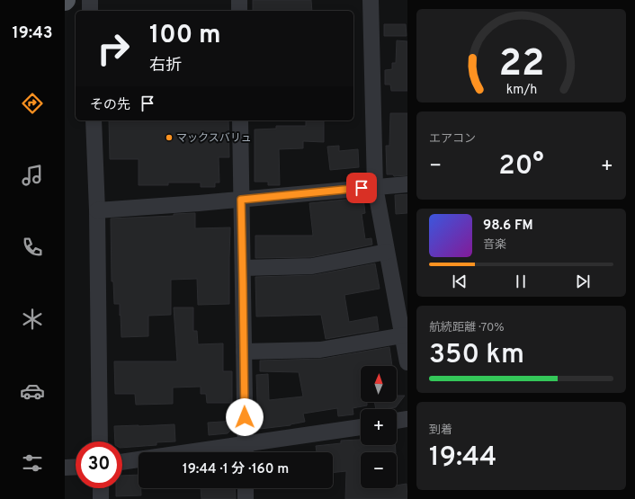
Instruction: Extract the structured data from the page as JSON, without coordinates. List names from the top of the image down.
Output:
{
  "places": ["マックスバリュ"],
  "north": "top",
  "page": {
    "tabs": "19:43",
    "turn": ["100 m", "右折"],
    "then": "その先",
    "tile": [
      "エアコン",
      ["航続距離 · 70%", "350 km"],
      ["到着", "19:44"]
    ],
    "heat": ["−", "20°", "+"],
    "song": ["98.6 FM", "音楽"],
    "map_buttons": ["+", "−"],
    "limit": "30",
    "trip": "19:44 · 1 分 · 160 m",
    "gauge": ["22", "km/h"]
  }
}
